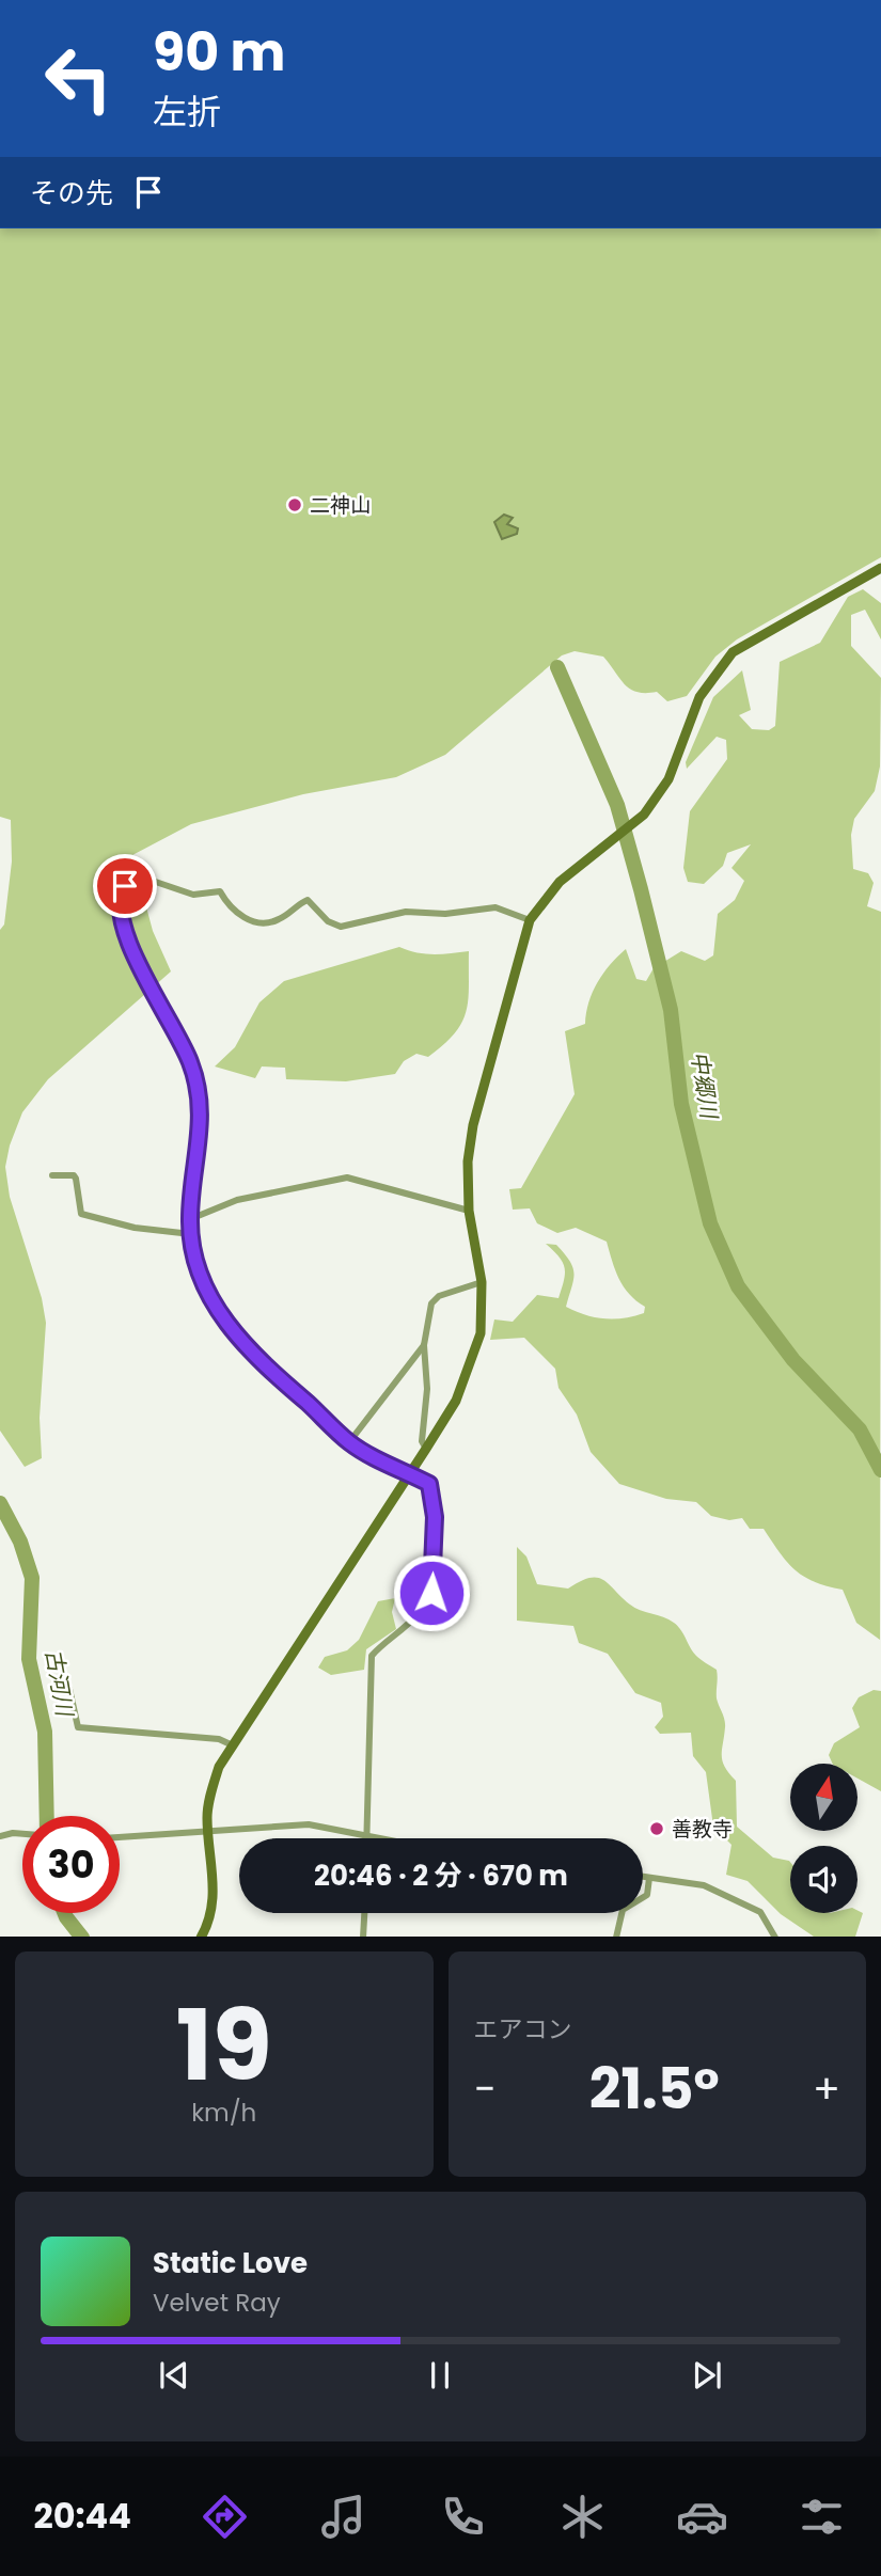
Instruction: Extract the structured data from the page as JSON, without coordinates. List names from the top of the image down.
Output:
{
  "water": ["中郷川", "古河川"],
  "places": ["二神山", "善教寺"],
  "north": "top",
  "page": {
    "turn": ["90 m", "左折"],
    "then": "その先",
    "limit": "30",
    "trip": "20:46 · 2 分 · 670 m",
    "tile": [
      ["19", "km/h"],
      "エアコン"
    ],
    "heat": ["−", "21.5°", "+"],
    "song": ["Static Love", "Velvet Ray"],
    "tabs": "20:44"
  }
}
